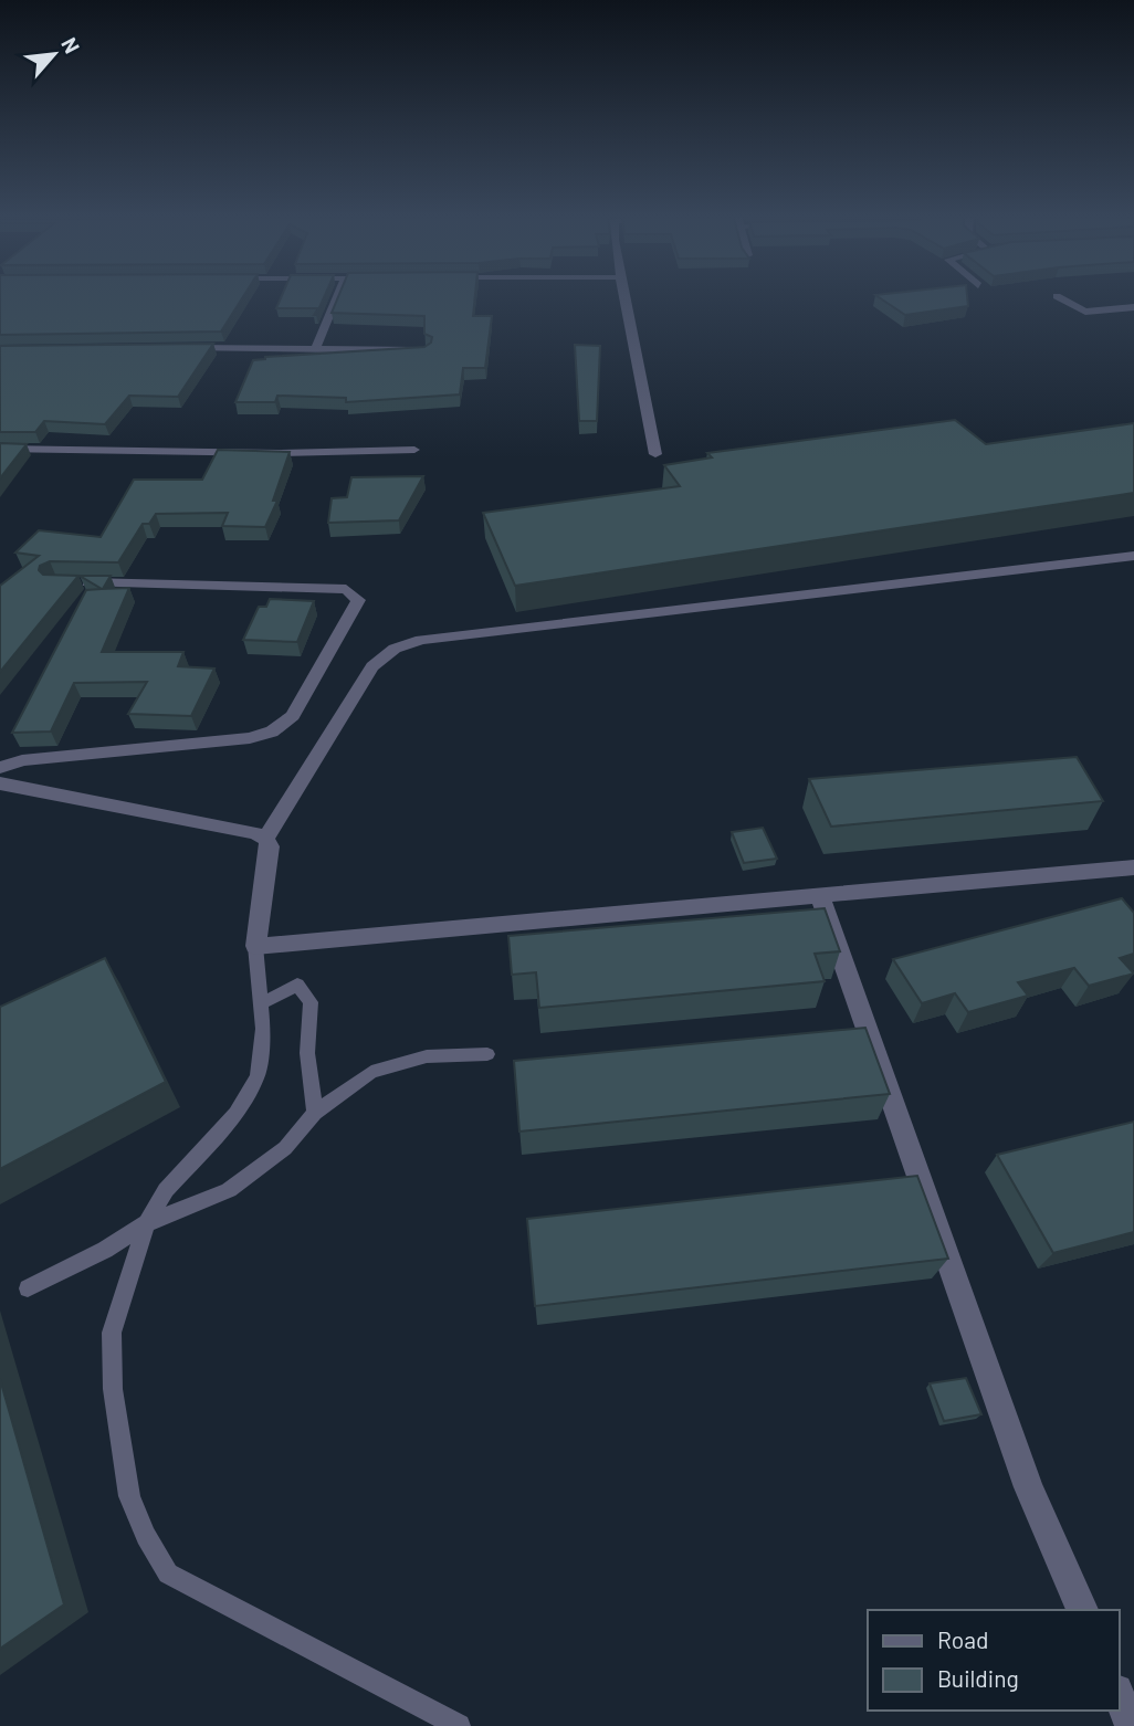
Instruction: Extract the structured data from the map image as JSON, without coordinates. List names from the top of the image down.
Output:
{
  "legend": ["Road", "Building"],
  "north": "top right"
}
